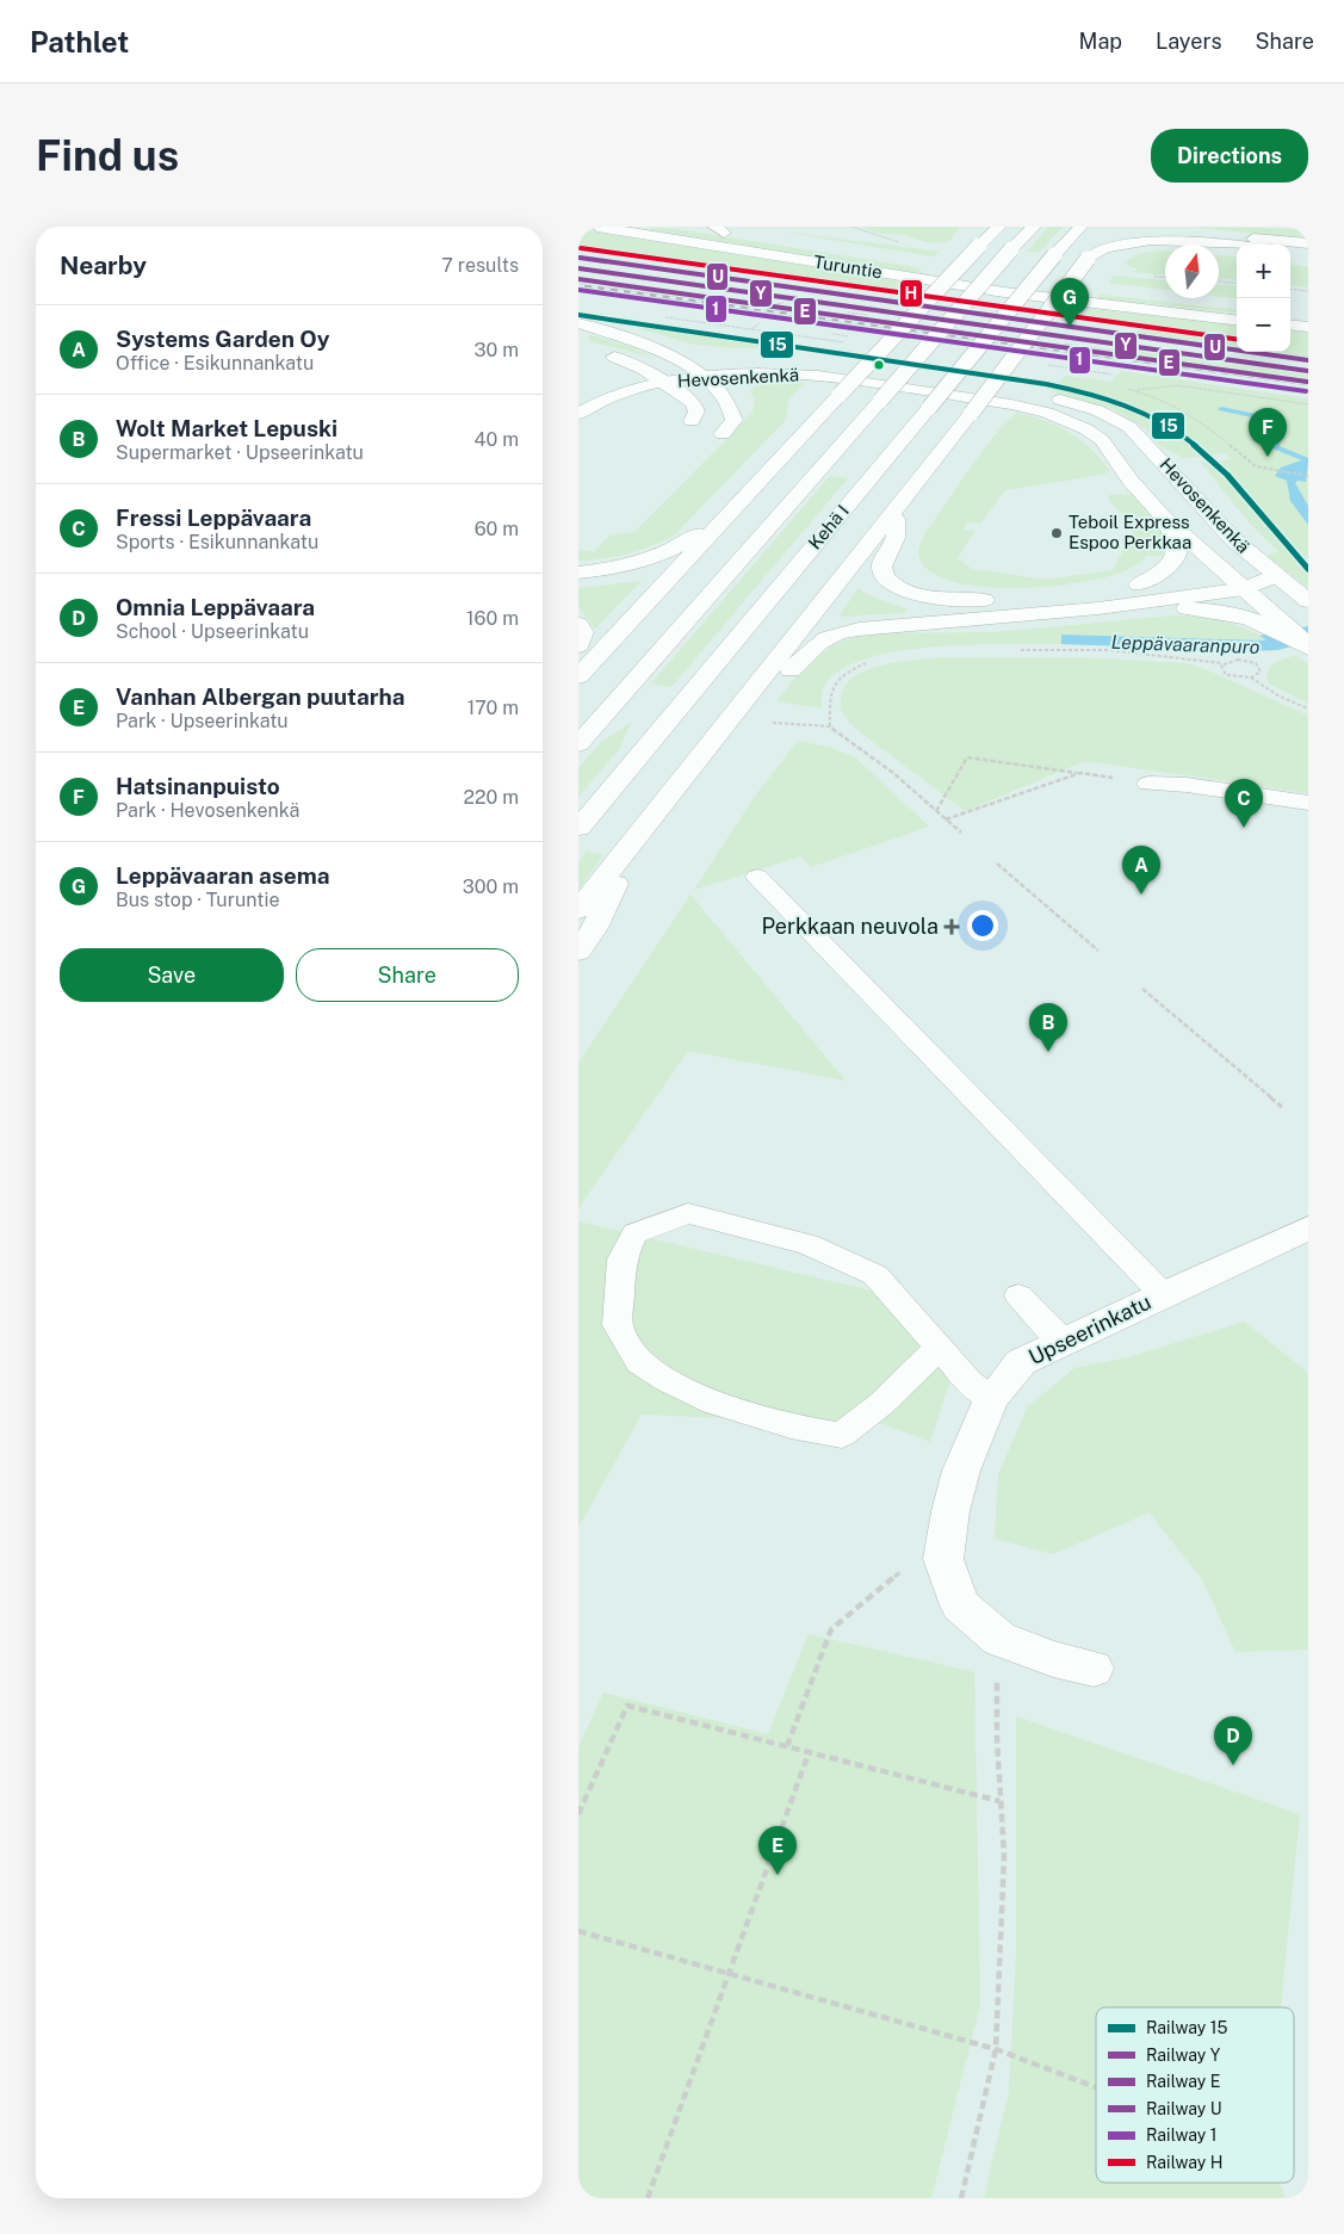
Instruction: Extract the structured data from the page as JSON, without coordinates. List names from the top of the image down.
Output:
{
  "streets": {
    "main road": [
      "Turuntie",
      "Hevosenkenkä",
      "Kehä I",
      "Upseerinkatu"
    ]
  },
  "water": ["Leppävaaranpuro"],
  "places": {
    "other": ["Teboil Express Espoo Perkkaa"],
    "health": ["Perkkaan neuvola"]
  },
  "lines": [
    "rail line H",
    "rail line U",
    "rail line Y",
    "rail line E",
    "rail line 1",
    "rail line 15"
  ],
  "legend": [
    "Railway 15",
    "Railway Y",
    "Railway E",
    "Railway U",
    "Railway 1",
    "Railway H"
  ],
  "north": "top",
  "page": {
    "header": "Pathlet",
    "nav": ["Map", "Layers", "Share"],
    "buttons": [
      "Directions",
      ["Save", "Share"]
    ],
    "title": "Find us",
    "heading": ["Nearby", "7 results"],
    "map_buttons": ["+", "−"],
    "pins": [
      "G",
      "F",
      "C",
      "A",
      "B",
      "D",
      "E"
    ],
    "list": [
      {
        "mark": "A",
        "name": "Systems Garden Oy",
        "note": "Office · Esikunnankatu",
        "value": "30 m"
      },
      {
        "mark": "B",
        "name": "Wolt Market Lepuski",
        "note": "Supermarket · Upseerinkatu",
        "value": "40 m"
      },
      {
        "mark": "C",
        "name": "Fressi Leppävaara",
        "note": "Sports · Esikunnankatu",
        "value": "60 m"
      },
      {
        "mark": "D",
        "name": "Omnia Leppävaara",
        "note": "School · Upseerinkatu",
        "value": "160 m"
      },
      {
        "mark": "E",
        "name": "Vanhan Albergan puutarha",
        "note": "Park · Upseerinkatu",
        "value": "170 m"
      },
      {
        "mark": "F",
        "name": "Hatsinanpuisto",
        "note": "Park · Hevosenkenkä",
        "value": "220 m"
      },
      {
        "mark": "G",
        "name": "Leppävaaran asema",
        "note": "Bus stop · Turuntie",
        "value": "300 m"
      }
    ]
  }
}
